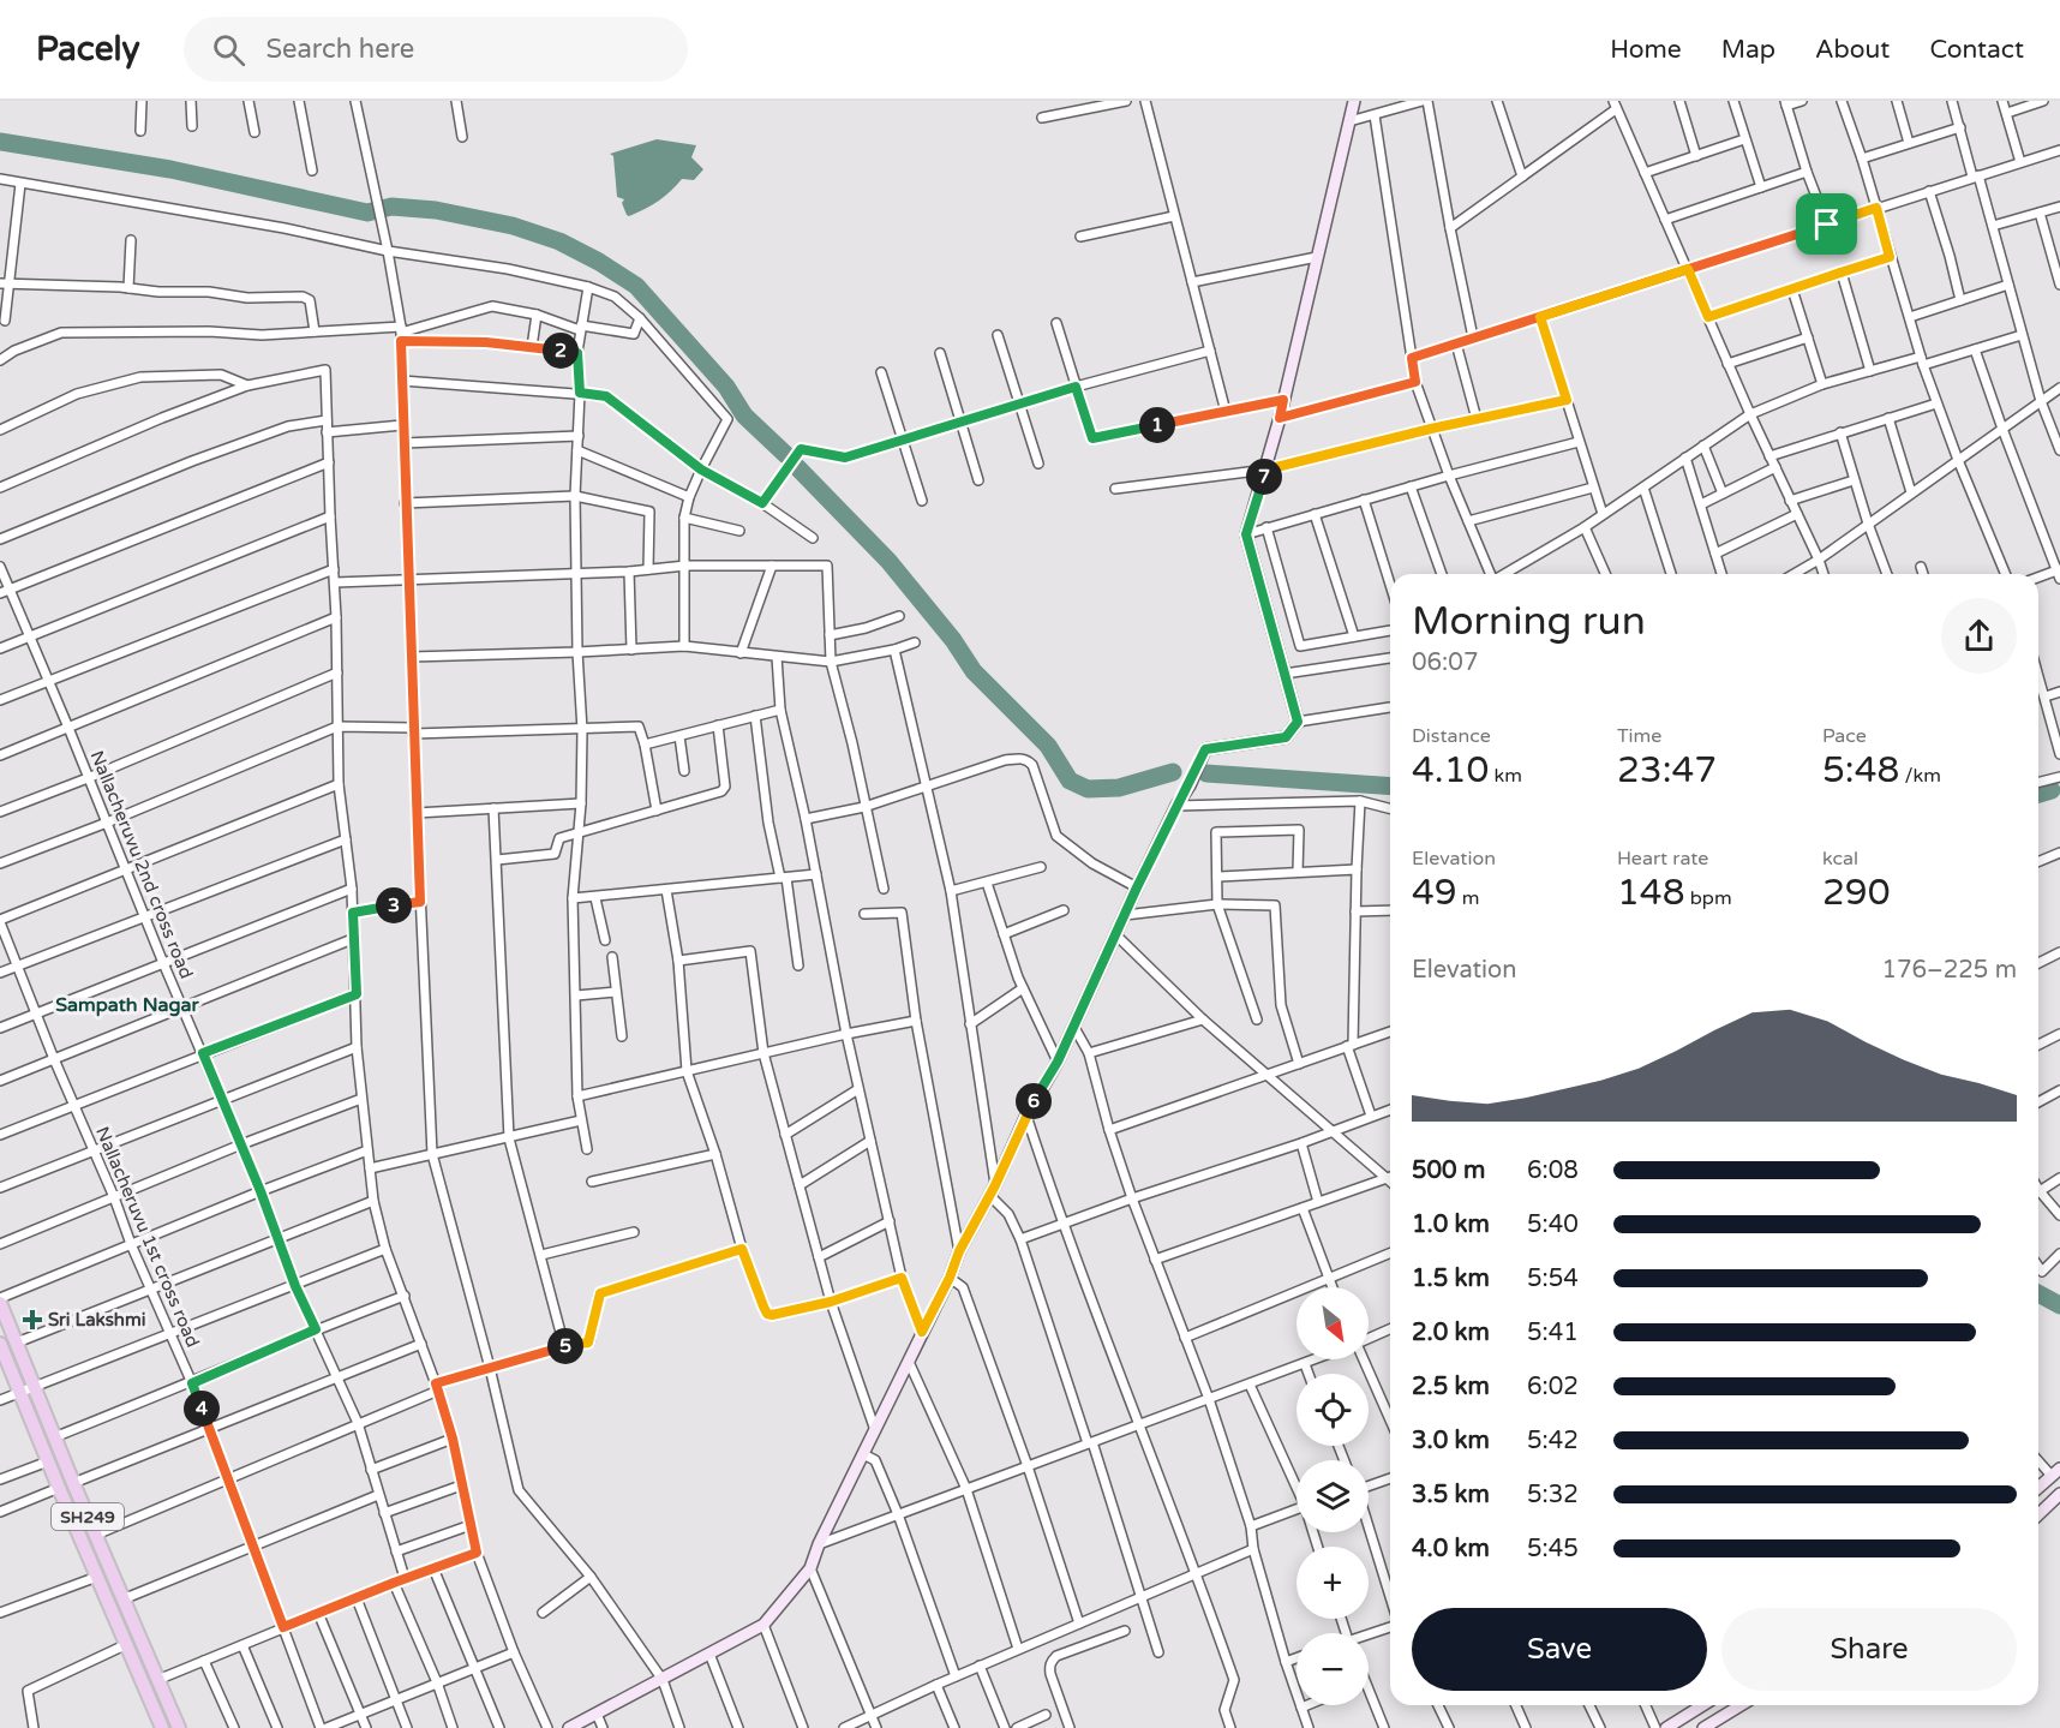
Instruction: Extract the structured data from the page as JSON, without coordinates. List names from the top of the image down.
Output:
{
  "streets": {
    "main road": ["SH249"],
    "street": ["Nallacheruvu 2nd cross road", "Nallacheruvu 1st cross road"]
  },
  "districts": ["Sampath Nagar"],
  "places": {
    "health": ["Sri Lakshmi"]
  },
  "north": "bottom right",
  "page": {
    "header": "Pacely",
    "search": "Search here",
    "nav": [
      "Home",
      "Map",
      "About",
      "Contact"
    ],
    "pins": [
      "2",
      "1",
      "7",
      "3",
      "6",
      "5",
      "4"
    ],
    "heading": ["Morning run", "06:07"],
    "stats": [
      ["Distance", "4.10 km"],
      ["Time", "23:47"],
      ["Pace", "5:48 /km"],
      ["Elevation", "49 m"],
      ["Heart rate", "148 bpm"],
      ["kcal", "290"]
    ],
    "chart": ["Elevation", "176–225 m"],
    "list": [
      {
        "name": "500 m",
        "note": "6:08"
      },
      {
        "name": "1.0 km",
        "note": "5:40"
      },
      {
        "name": "1.5 km",
        "note": "5:54"
      },
      {
        "name": "2.0 km",
        "note": "5:41"
      },
      {
        "name": "2.5 km",
        "note": "6:02"
      },
      {
        "name": "3.0 km",
        "note": "5:42"
      },
      {
        "name": "3.5 km",
        "note": "5:32"
      },
      {
        "name": "4.0 km",
        "note": "5:45"
      }
    ],
    "map_buttons": ["+", "−"],
    "buttons": ["Save", "Share"]
  }
}
